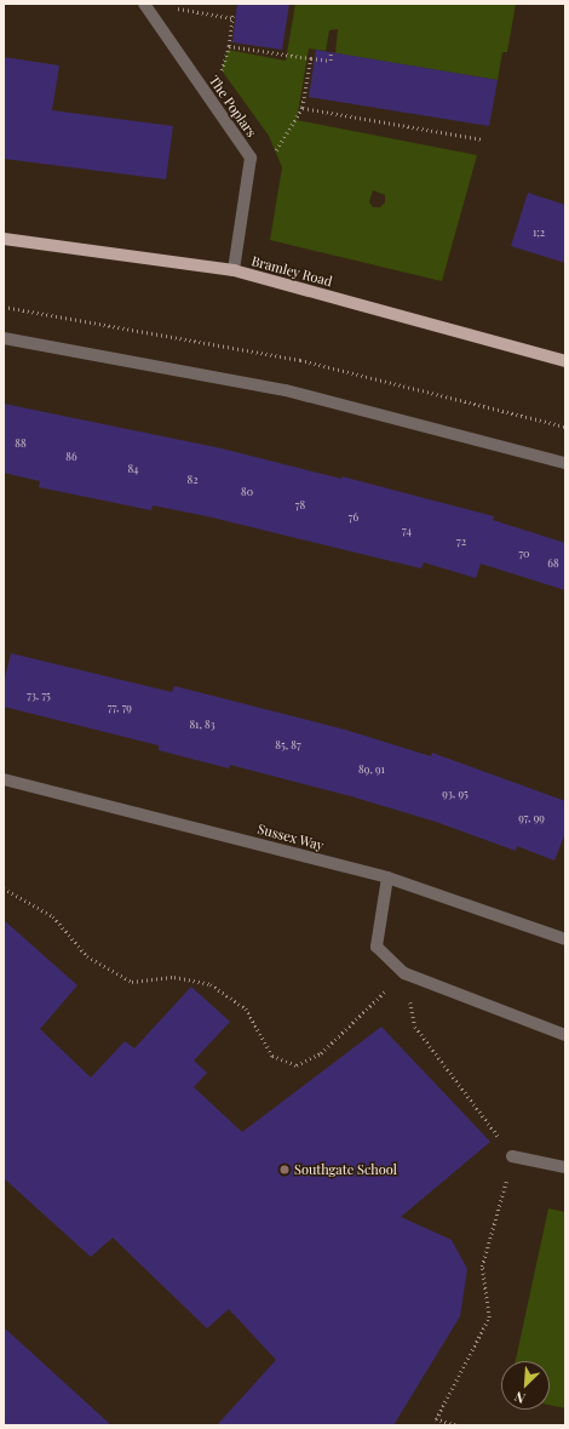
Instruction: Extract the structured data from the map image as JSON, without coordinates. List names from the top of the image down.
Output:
{
  "streets": {
    "main road": ["Bramley Road"],
    "street": ["The Poplars", "Sussex Way"]
  },
  "crossings": [
    ["The Poplars", "Bramley Road"]
  ],
  "places": ["Southgate School"],
  "house_numbers": [
    "1;2",
    "88",
    "86",
    "84",
    "82",
    "80",
    "78",
    "76",
    "74",
    "72",
    "70",
    "68",
    "73, 75",
    "77, 79",
    "81, 83",
    "85, 87",
    "89, 91",
    "93, 95",
    "97, 99"
  ],
  "north": "bottom left"
}
